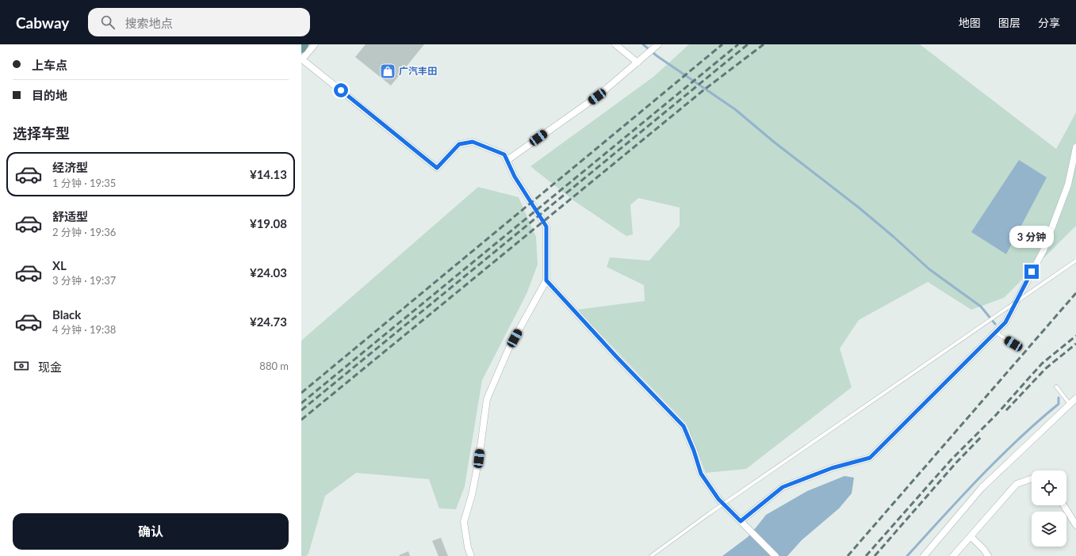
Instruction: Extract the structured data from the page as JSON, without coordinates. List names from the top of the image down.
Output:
{
  "places": {
    "shop": ["广汽丰田"]
  },
  "page": {
    "header": "Cabway",
    "search": "搜索地点",
    "nav": ["地图", "图层", "分享"],
    "banner": ["上车点", "目的地"],
    "heading": "选择车型",
    "list": [
      {
        "name": "经济型",
        "note": "1 分钟 · 19:35",
        "value": "¥14.13"
      },
      {
        "name": "舒适型",
        "note": "2 分钟 · 19:36",
        "value": "¥19.08"
      },
      {
        "name": "XL",
        "note": "3 分钟 · 19:37",
        "value": "¥24.03"
      },
      {
        "name": "Black",
        "note": "4 分钟 · 19:38",
        "value": "¥24.73"
      }
    ],
    "bubble": "3 分钟",
    "pay": ["现金", "880 m"],
    "buttons": "确认"
  }
}
